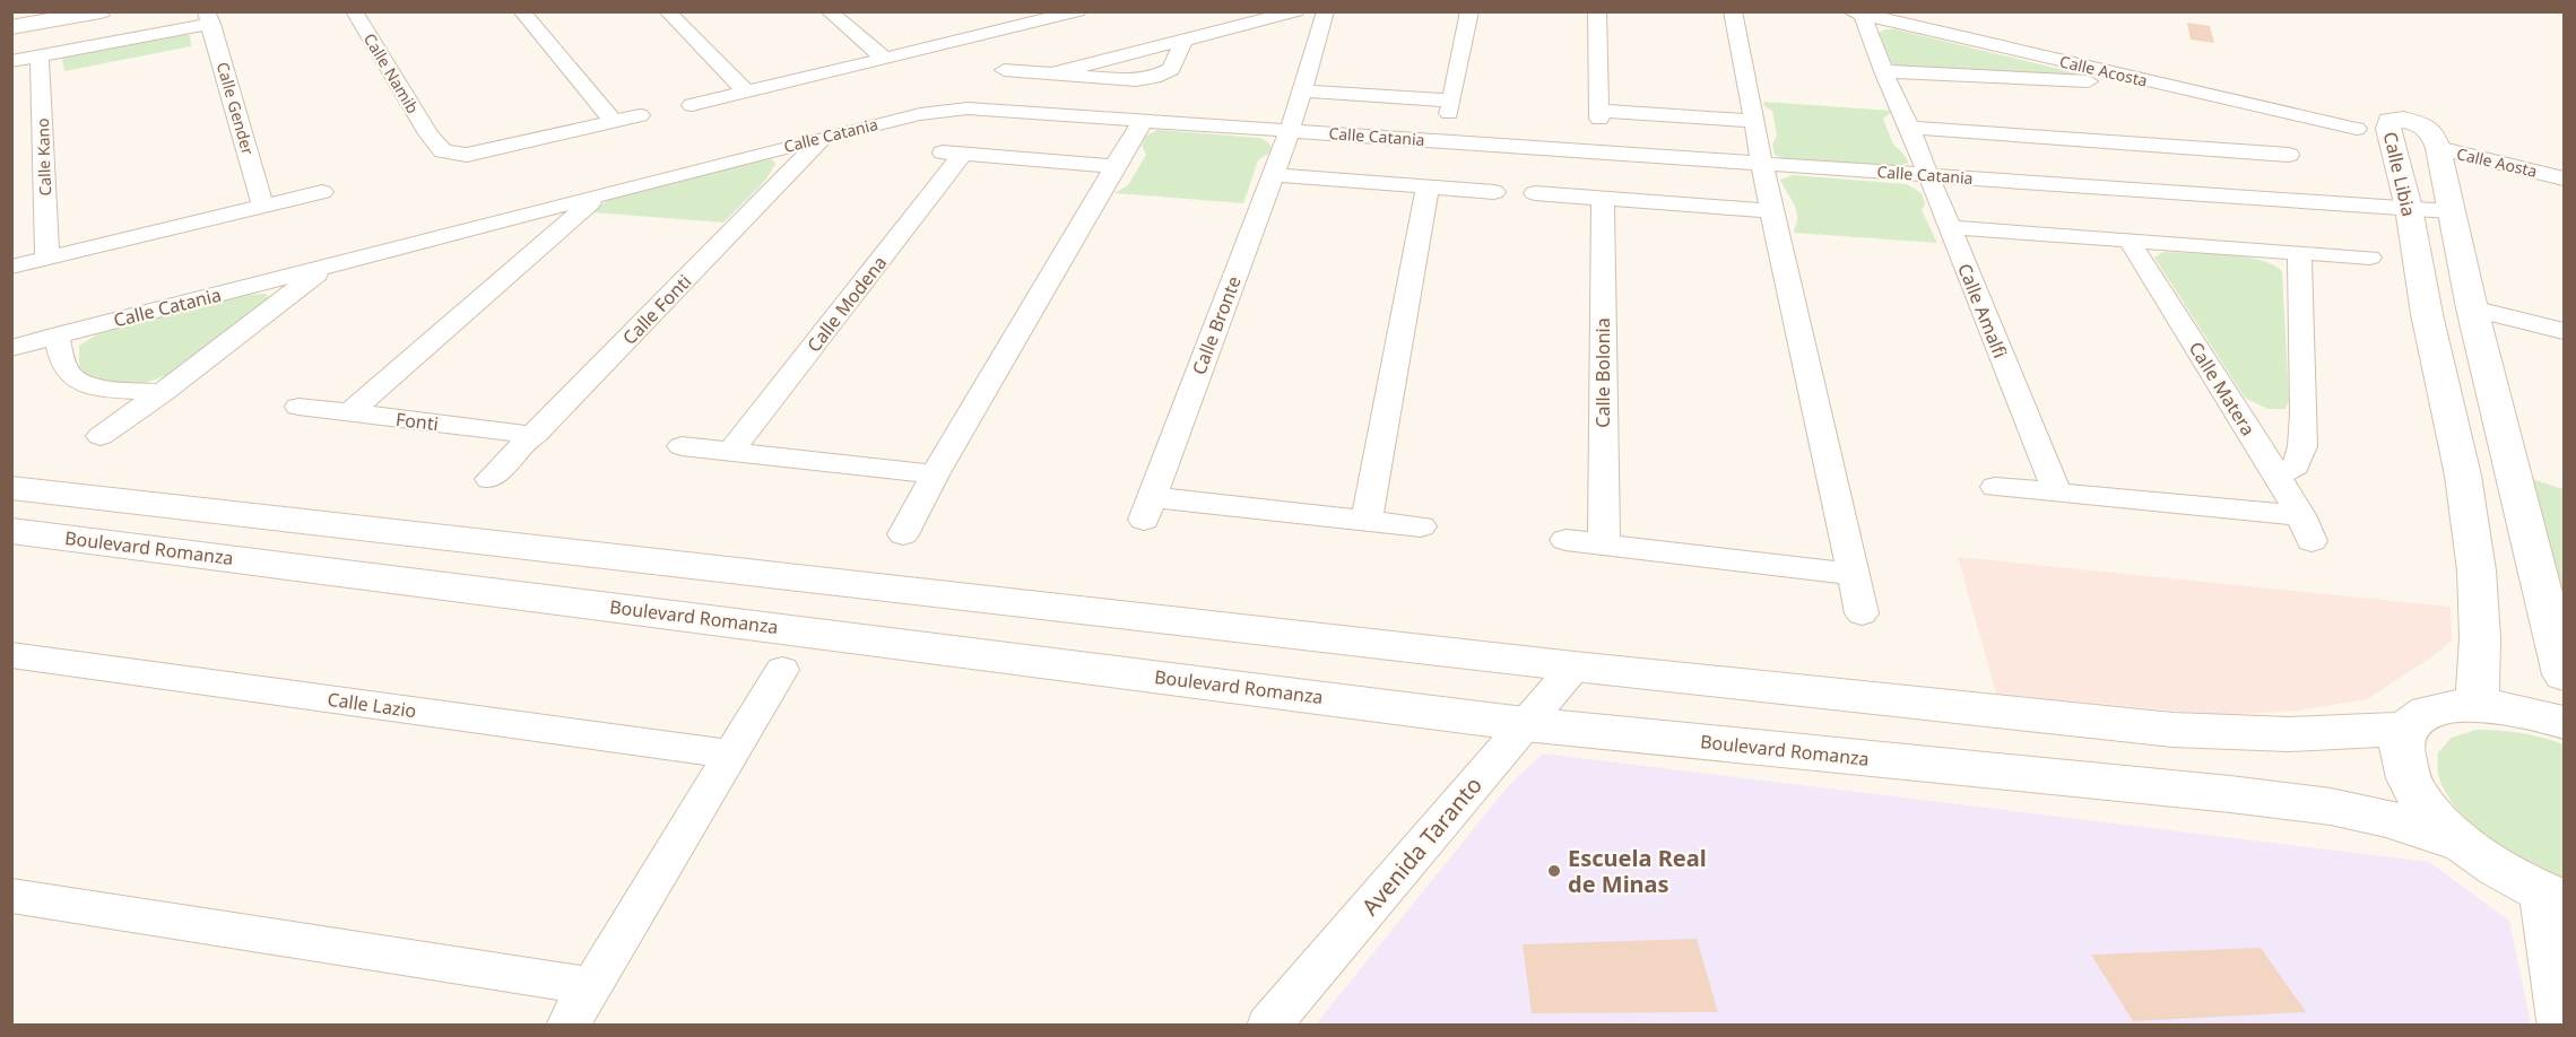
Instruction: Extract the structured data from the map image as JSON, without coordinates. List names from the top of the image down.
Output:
{
  "streets": {
    "main road": ["Calle Libia", "Boulevard Romanza"],
    "street": [
      "Calle Acosta",
      "Calle Namib",
      "Calle Gender",
      "Calle Catania",
      "Calle Kano",
      "Calle Aosta",
      "Calle Modena",
      "Calle Fonti",
      "Calle Amalfi",
      "Calle Bronte",
      "Calle Bolonia",
      "Calle Matera",
      "Fonti",
      "Calle Lazio",
      "Avenida Taranto"
    ]
  },
  "crossings": [
    ["Calle Acosta", "Calle Amalfi"],
    ["Calle Catania", "Calle Libia"],
    ["Calle Catania", "Calle Fonti"],
    ["Calle Catania", "Calle Amalfi"],
    ["Calle Catania", "Calle Bronte"],
    ["Calle Aosta", "Calle Libia"],
    ["Calle Fonti", "Fonti"],
    ["Calle Amalfi", "Calle Matera"],
    ["Boulevard Romanza", "Avenida Taranto"]
  ],
  "places": ["Escuela Real de Minas"]
}
